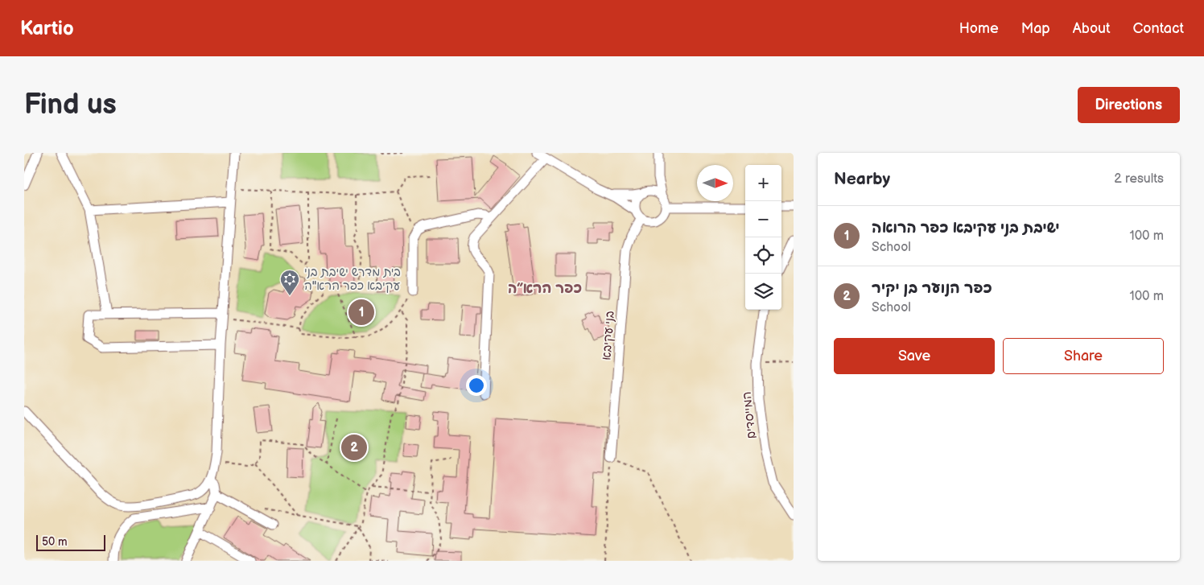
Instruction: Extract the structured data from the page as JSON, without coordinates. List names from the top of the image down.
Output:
{
  "streets": {
    "street": ["בני עקיבא", "המייסדים"]
  },
  "districts": ["כפר הרא״ה"],
  "places": {
    "synagogue": ["בית מדרש ישיבת בני עקיבא כפר הרא\"ה"]
  },
  "scale_bar": "50 m",
  "north": "right",
  "page": {
    "header": "Kartio",
    "nav": [
      "Home",
      "Map",
      "About",
      "Contact"
    ],
    "buttons": [
      "Directions",
      ["Save", "Share"]
    ],
    "title": "Find us",
    "heading": ["Nearby", "2 results"],
    "map_buttons": ["+", "−"],
    "list": [
      {
        "mark": "1",
        "name": "ישיבת בני עקיבא כפר הרואה",
        "note": "School",
        "value": "100 m"
      },
      {
        "mark": "2",
        "name": "כפר הנוער בן יקיר",
        "note": "School",
        "value": "100 m"
      }
    ],
    "pins": ["1", "2"],
    "scale": "50 m"
  }
}
